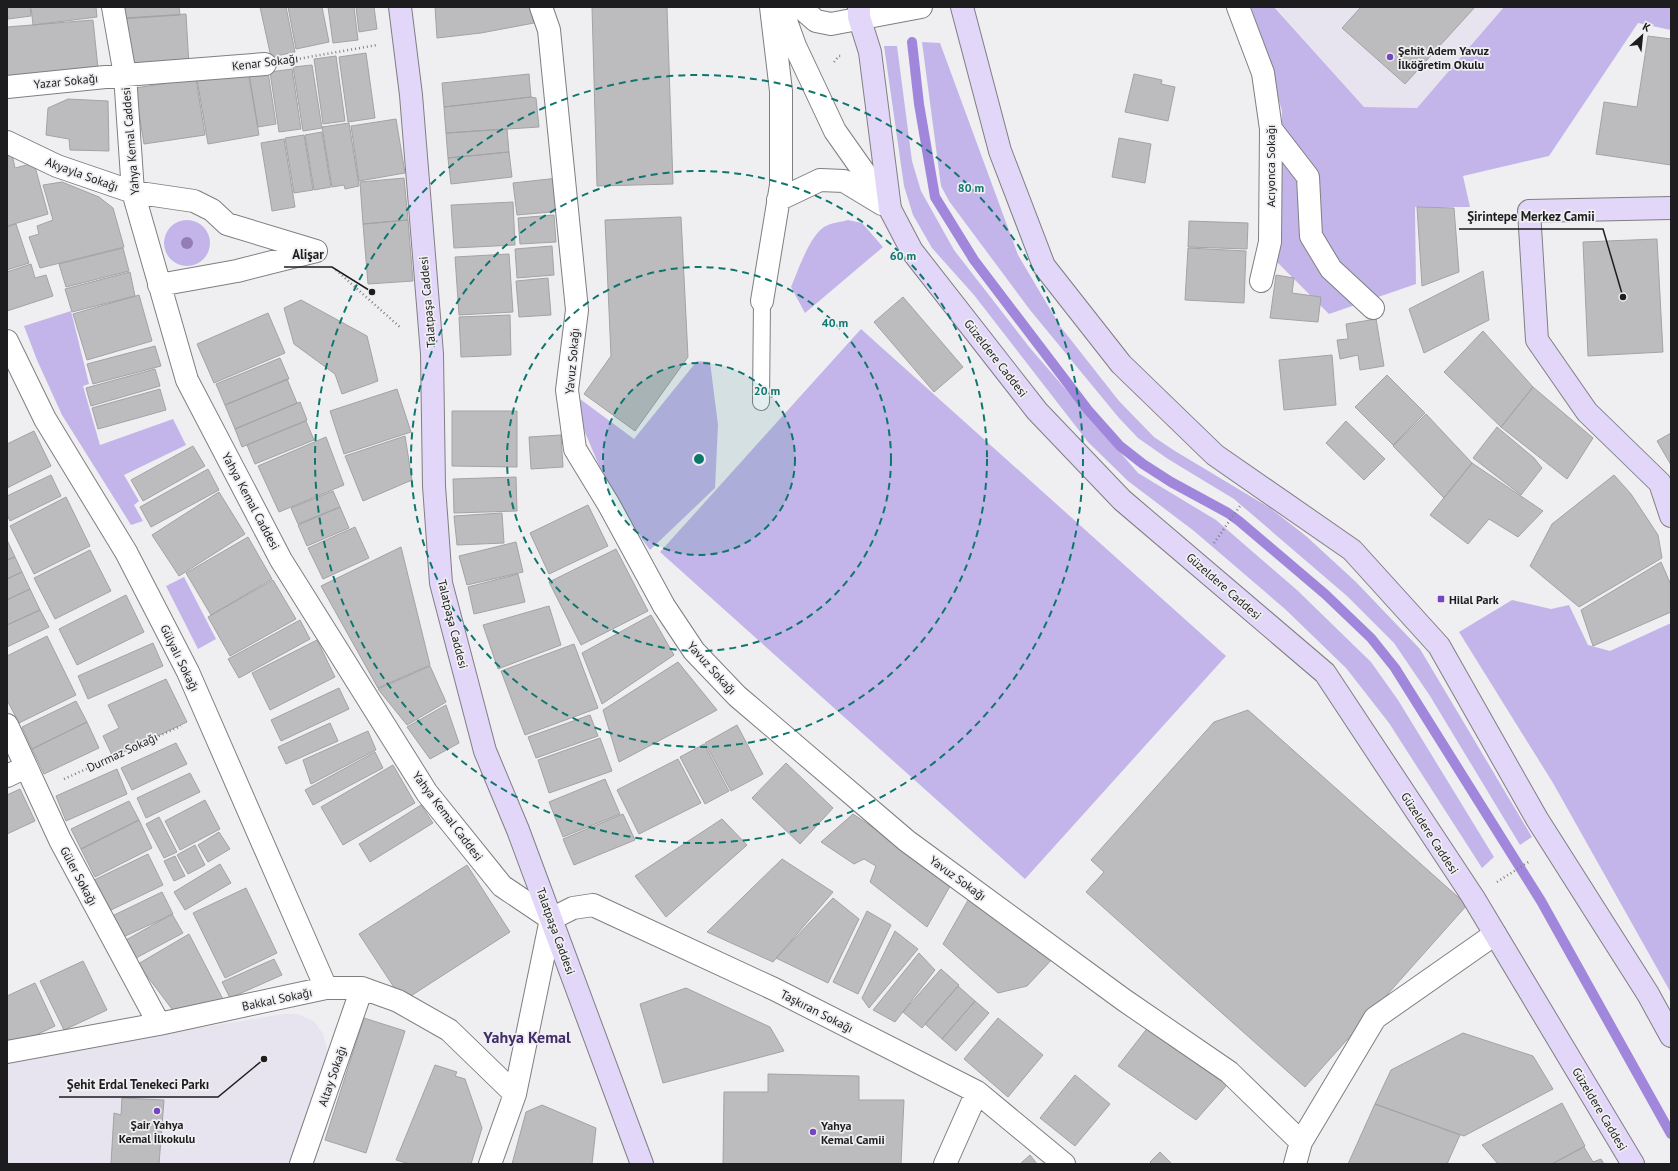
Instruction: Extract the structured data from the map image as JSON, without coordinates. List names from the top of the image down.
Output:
{
  "streets": {
    "main road": ["Talatpaşa Caddesi", "Güzeldere Caddesi"],
    "street": [
      "Kenar Sokağı",
      "Yazar Sokağı",
      "Yahya Kemal Caddesi",
      "Acıyonca Sokağı",
      "Akyayla Sokağı",
      "Yavuz Sokağı",
      "Gülyalı Sokağı",
      "Güler Sokağı",
      "Bakkal Sokağı",
      "Taşkıran Sokağı",
      "Altay Sokağı"
    ],
    "path": ["Durmaz Sokağı"]
  },
  "crossings": [
    ["Kenar Sokağı", "Yazar Sokağı"],
    ["Kenar Sokağı", "Yahya Kemal Caddesi"],
    ["Kenar Sokağı", "Talatpaşa Caddesi"],
    ["Yazar Sokağı", "Yahya Kemal Caddesi"],
    ["Yahya Kemal Caddesi", "Akyayla Sokağı"],
    ["Yahya Kemal Caddesi", "Talatpaşa Caddesi"],
    ["Yahya Kemal Caddesi", "Taşkıran Sokağı"],
    ["Talatpaşa Caddesi", "Taşkıran Sokağı"],
    ["Gülyalı Sokağı", "Durmaz Sokağı"],
    ["Gülyalı Sokağı", "Bakkal Sokağı"],
    ["Durmaz Sokağı", "Güler Sokağı"],
    ["Güler Sokağı", "Bakkal Sokağı"],
    ["Bakkal Sokağı", "Altay Sokağı"]
  ],
  "districts": ["Yahya Kemal"],
  "places": {
    "other": [
      "Şehit Adem Yavuz İlköğretim Okulu",
      "Alişar",
      "Şirintepe Merkez Camii",
      "Şehit Erdal Tenekeci Parkı",
      "Şair Yahya Kemal İlkokulu",
      "Yahya Kemal Camii"
    ],
    "transit": ["Hilal Park"]
  },
  "north": "top right",
  "rings": [
    "80 m",
    "60 m",
    "40 m",
    "20 m"
  ]
}
